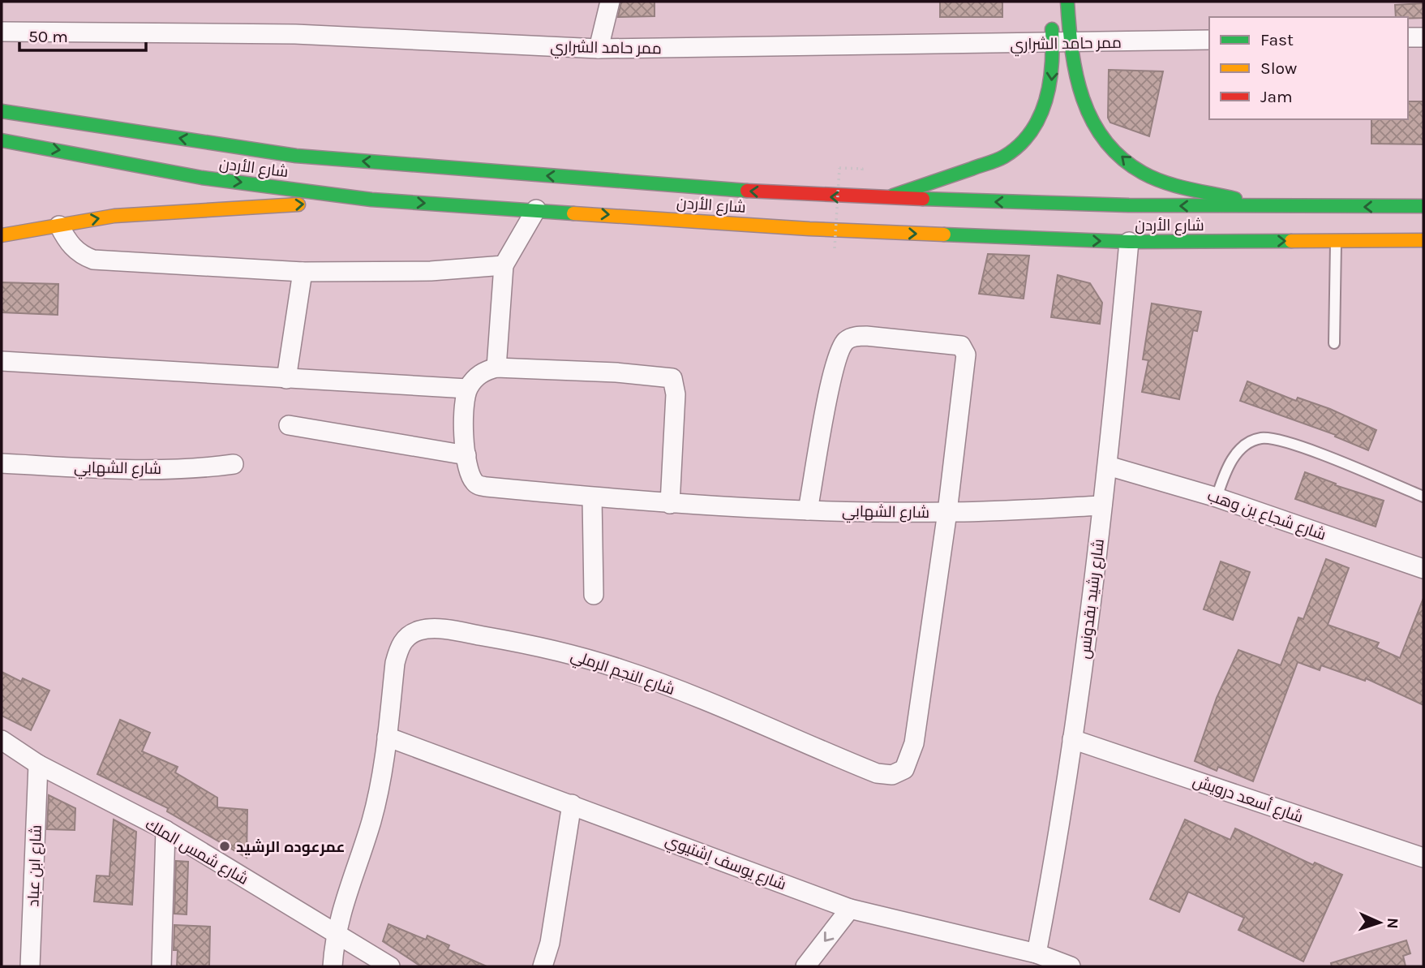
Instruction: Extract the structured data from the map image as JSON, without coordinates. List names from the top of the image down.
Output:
{
  "streets": {
    "main road": ["شارع الأردن"],
    "street": [
      "ممر حامد الشراري",
      "شارع الشهابي",
      "شارع شجاع بن وهب",
      "شارع رشيد بقدونس",
      "شارع النجم الرملي",
      "شارع أسعد درويش",
      "شارع شمس الملك",
      "شارع يوسف إشتيوي",
      "شارع ابن عباد"
    ]
  },
  "crossings": [
    ["شارع الأردن", "شارع رشيد بقدونس"],
    ["شارع الشهابي", "شارع رشيد بقدونس"],
    ["شارع الشهابي", "شارع النجم الرملي"],
    ["شارع شجاع بن وهب", "شارع رشيد بقدونس"],
    ["شارع رشيد بقدونس", "شارع أسعد درويش"],
    ["شارع رشيد بقدونس", "شارع يوسف إشتيوي"],
    ["شارع النجم الرملي", "شارع شمس الملك"],
    ["شارع النجم الرملي", "شارع يوسف إشتيوي"],
    ["شارع شمس الملك", "شارع ابن عباد"]
  ],
  "places": ["عمرعوده الرشيد"],
  "legend": ["Fast", "Slow", "Jam"],
  "scale_bar": "50 m",
  "north": "right"
}
